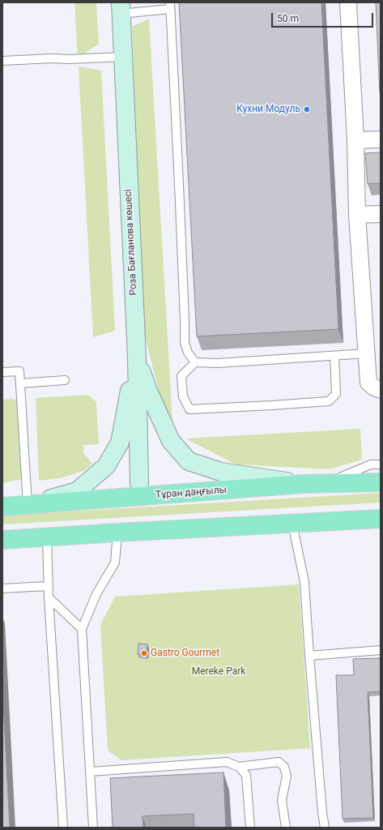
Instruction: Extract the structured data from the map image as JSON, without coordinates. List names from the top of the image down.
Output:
{
  "streets": {
    "main road": ["Тұран даңғылы"],
    "street": ["Роза Бағланова көшесі"]
  },
  "parks": ["Mereke Park"],
  "places": ["Кухни Модуль", "Gastro Gourmet"],
  "scale_bar": "50 m"
}
